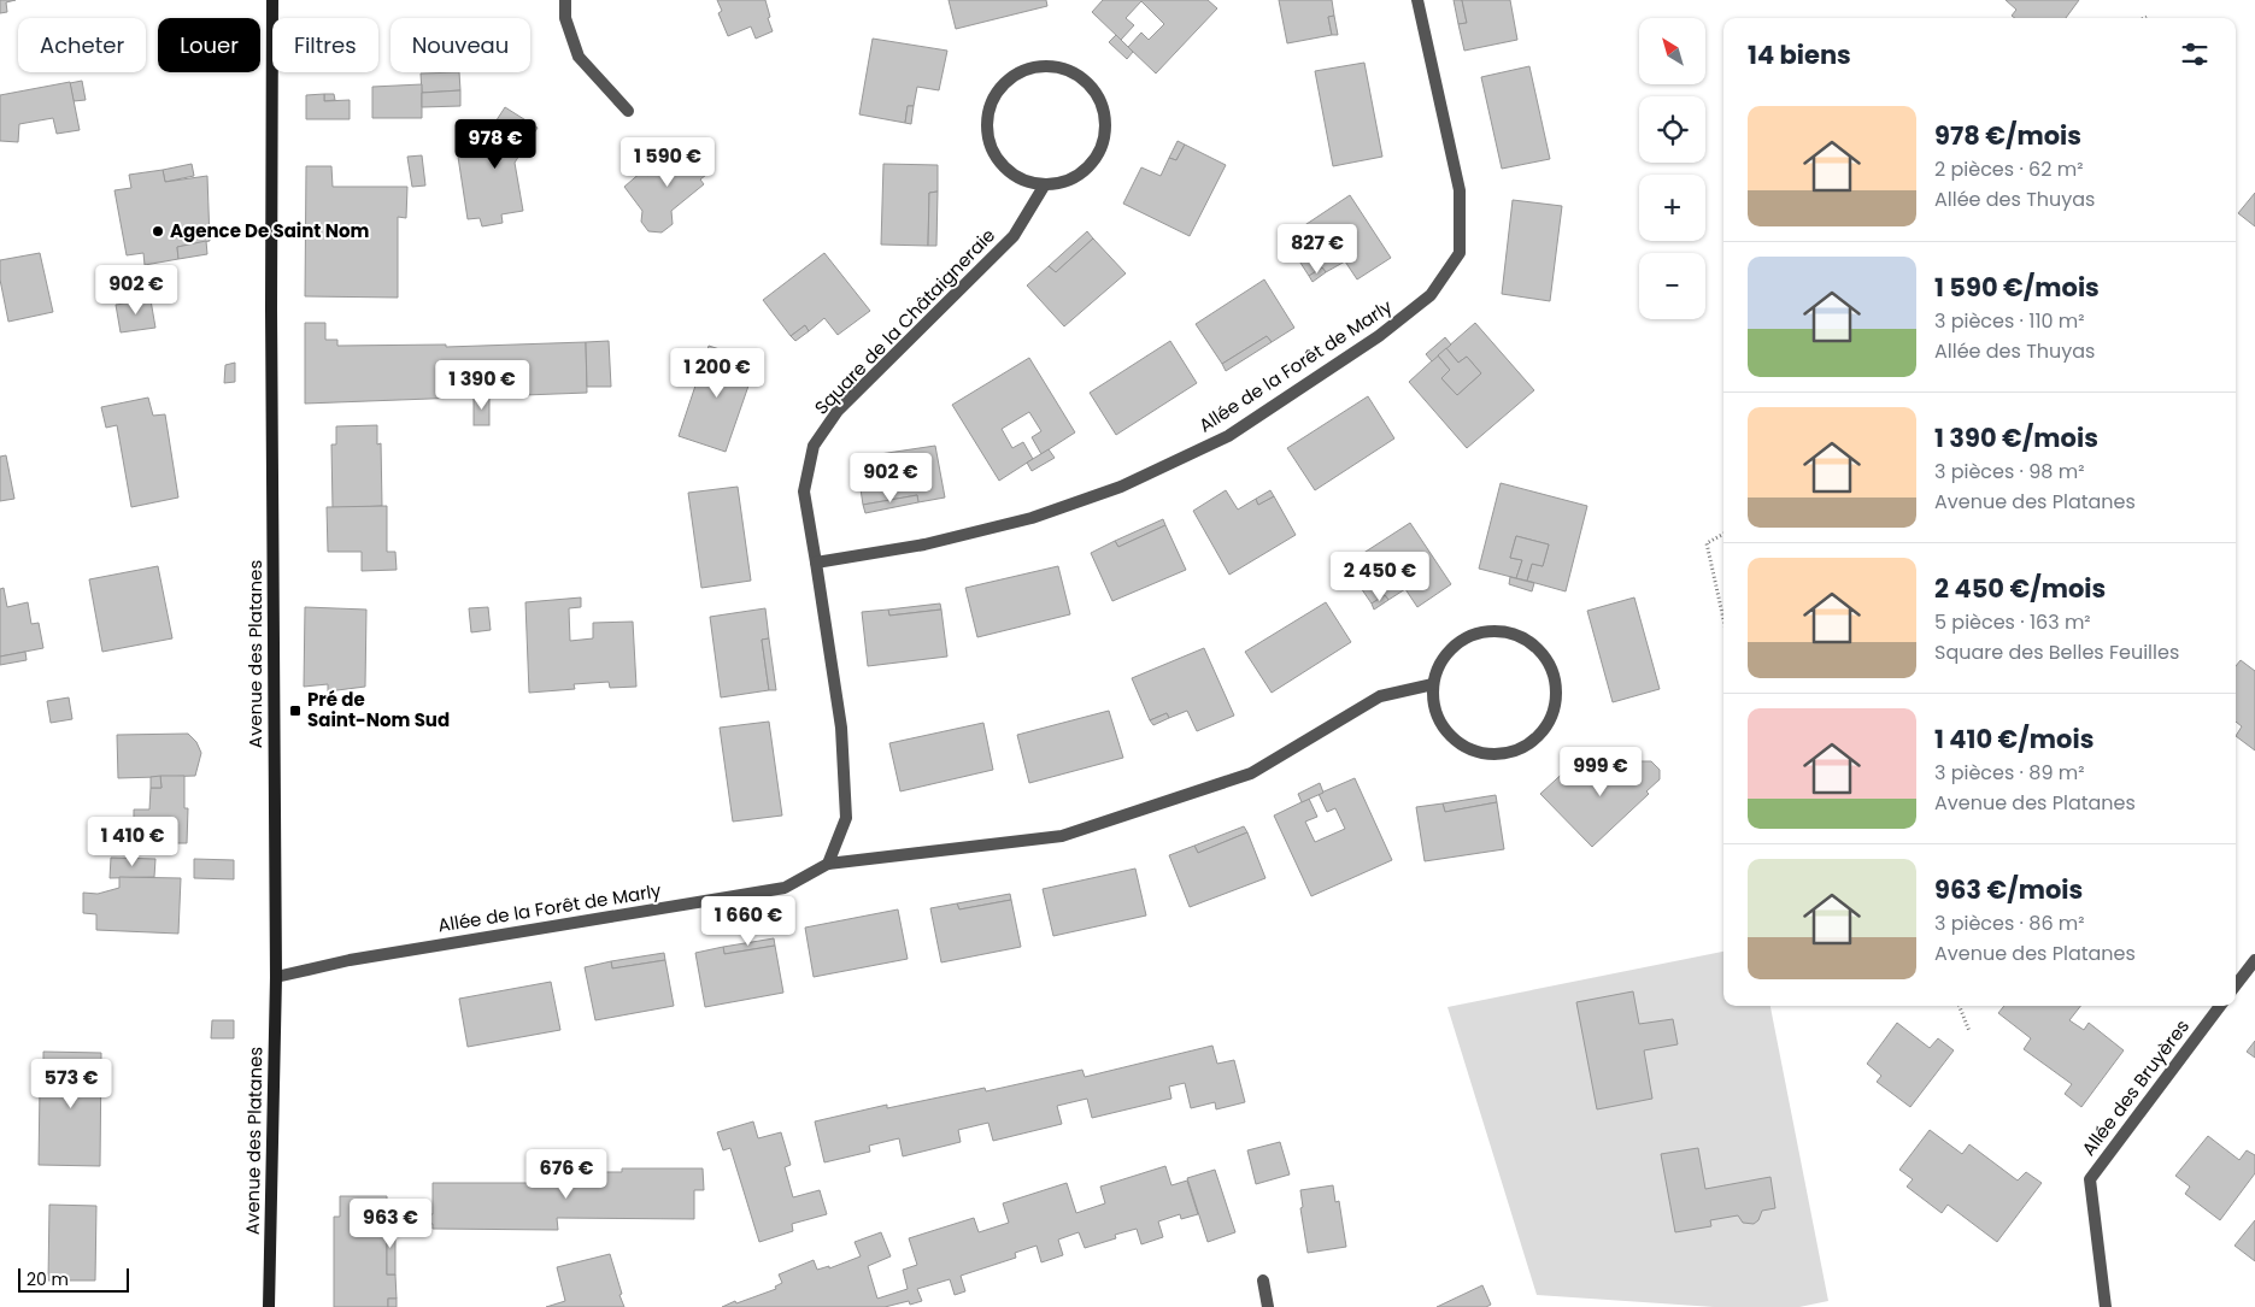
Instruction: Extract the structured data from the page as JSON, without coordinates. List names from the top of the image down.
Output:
{
  "streets": {
    "street": [
      "Square de la Châtaigneraie",
      "Allée de la Forêt de Marly",
      "Avenue des Platanes",
      "Allée des Bruyères"
    ]
  },
  "crossings": [
    ["Square de la Châtaigneraie", "Allée de la Forêt de Marly"],
    ["Allée de la Forêt de Marly", "Avenue des Platanes"]
  ],
  "places": {
    "other": ["Agence De Saint Nom"],
    "transit": ["Pré de Saint-Nom Sud"]
  },
  "scale_bar": "20 m",
  "north": "top left",
  "page": {
    "map_buttons": ["+", "−"],
    "chip": [
      "Acheter",
      "Louer",
      "Filtres",
      "Nouveau"
    ],
    "heading": "14 biens",
    "list": [
      {
        "name": "978 €/mois",
        "note": "2 pièces · 62 m² · Allée des Thuyas"
      },
      {
        "name": "1 590 €/mois",
        "note": "3 pièces · 110 m² · Allée des Thuyas"
      },
      {
        "name": "1 390 €/mois",
        "note": "3 pièces · 98 m² · Avenue des Platanes"
      },
      {
        "name": "2 450 €/mois",
        "note": "5 pièces · 163 m² · Square des Belles Feuilles"
      },
      {
        "name": "1 410 €/mois",
        "note": "3 pièces · 89 m² · Avenue des Platanes"
      },
      {
        "name": "963 €/mois",
        "note": "3 pièces · 86 m² · Avenue des Platanes"
      }
    ],
    "price": [
      "978 €",
      "1 590 €",
      "827 €",
      "902 €",
      "1 200 €",
      "1 390 €",
      "902 €",
      "2 450 €",
      "999 €",
      "1 410 €",
      "1 660 €",
      "573 €",
      "676 €",
      "963 €"
    ],
    "scale": "20 m"
  }
}
